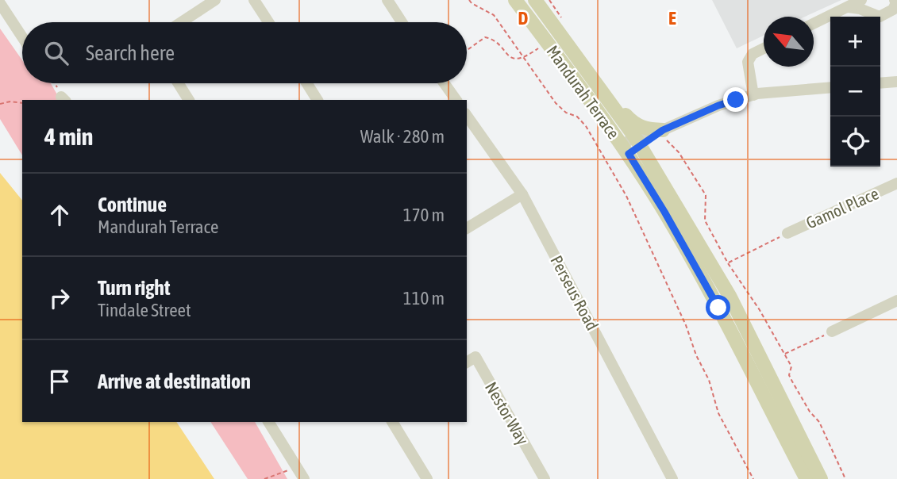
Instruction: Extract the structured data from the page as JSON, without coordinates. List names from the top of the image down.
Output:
{
  "streets": {
    "main road": ["Mandurah Terrace"],
    "street": ["Gamol Place", "Perseus Road", "Nestor Way"]
  },
  "north": "top left",
  "page": {
    "map_buttons": ["+", "−"],
    "search": "Search here",
    "heading": ["4 min", "Walk · 280 m"],
    "list": [
      ["Continue", "Mandurah Terrace", "170 m"],
      ["Turn right", "Tindale Street", "110 m"],
      "Arrive at destination"
    ]
  },
  "grid": {
    "columns": ["D", "E"]
  }
}
